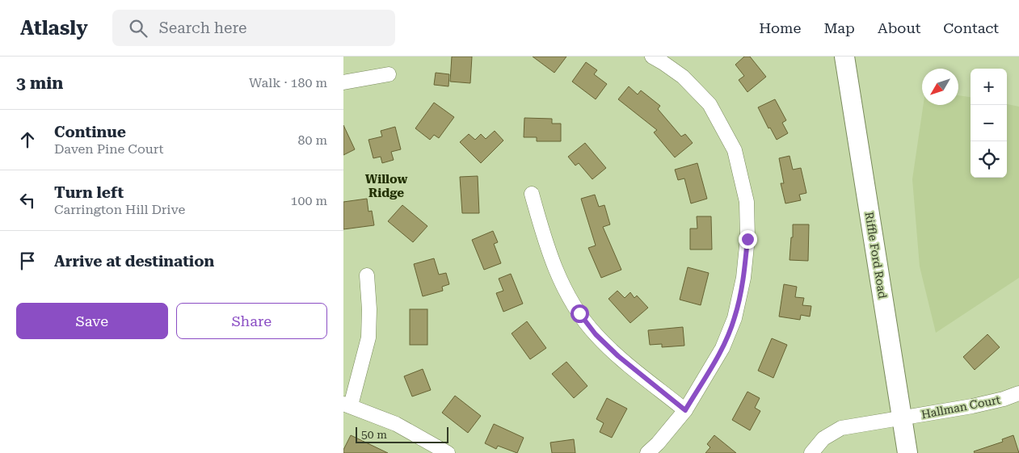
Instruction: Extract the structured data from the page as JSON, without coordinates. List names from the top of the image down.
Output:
{
  "streets": {
    "street": ["Riffle Ford Road", "Hallman Court"]
  },
  "crossings": [
    ["Riffle Ford Road", "Hallman Court"]
  ],
  "districts": ["Willow Ridge"],
  "scale_bar": "50 m",
  "north": "bottom left",
  "page": {
    "header": "Atlasly",
    "search": "Search here",
    "nav": [
      "Home",
      "Map",
      "About",
      "Contact"
    ],
    "heading": ["3 min", "Walk · 180 m"],
    "map_buttons": ["+", "−"],
    "list": [
      ["Continue", "Daven Pine Court", "80 m"],
      ["Turn left", "Carrington Hill Drive", "100 m"],
      "Arrive at destination"
    ],
    "buttons": ["Save", "Share"],
    "scale": "50 m"
  }
}
